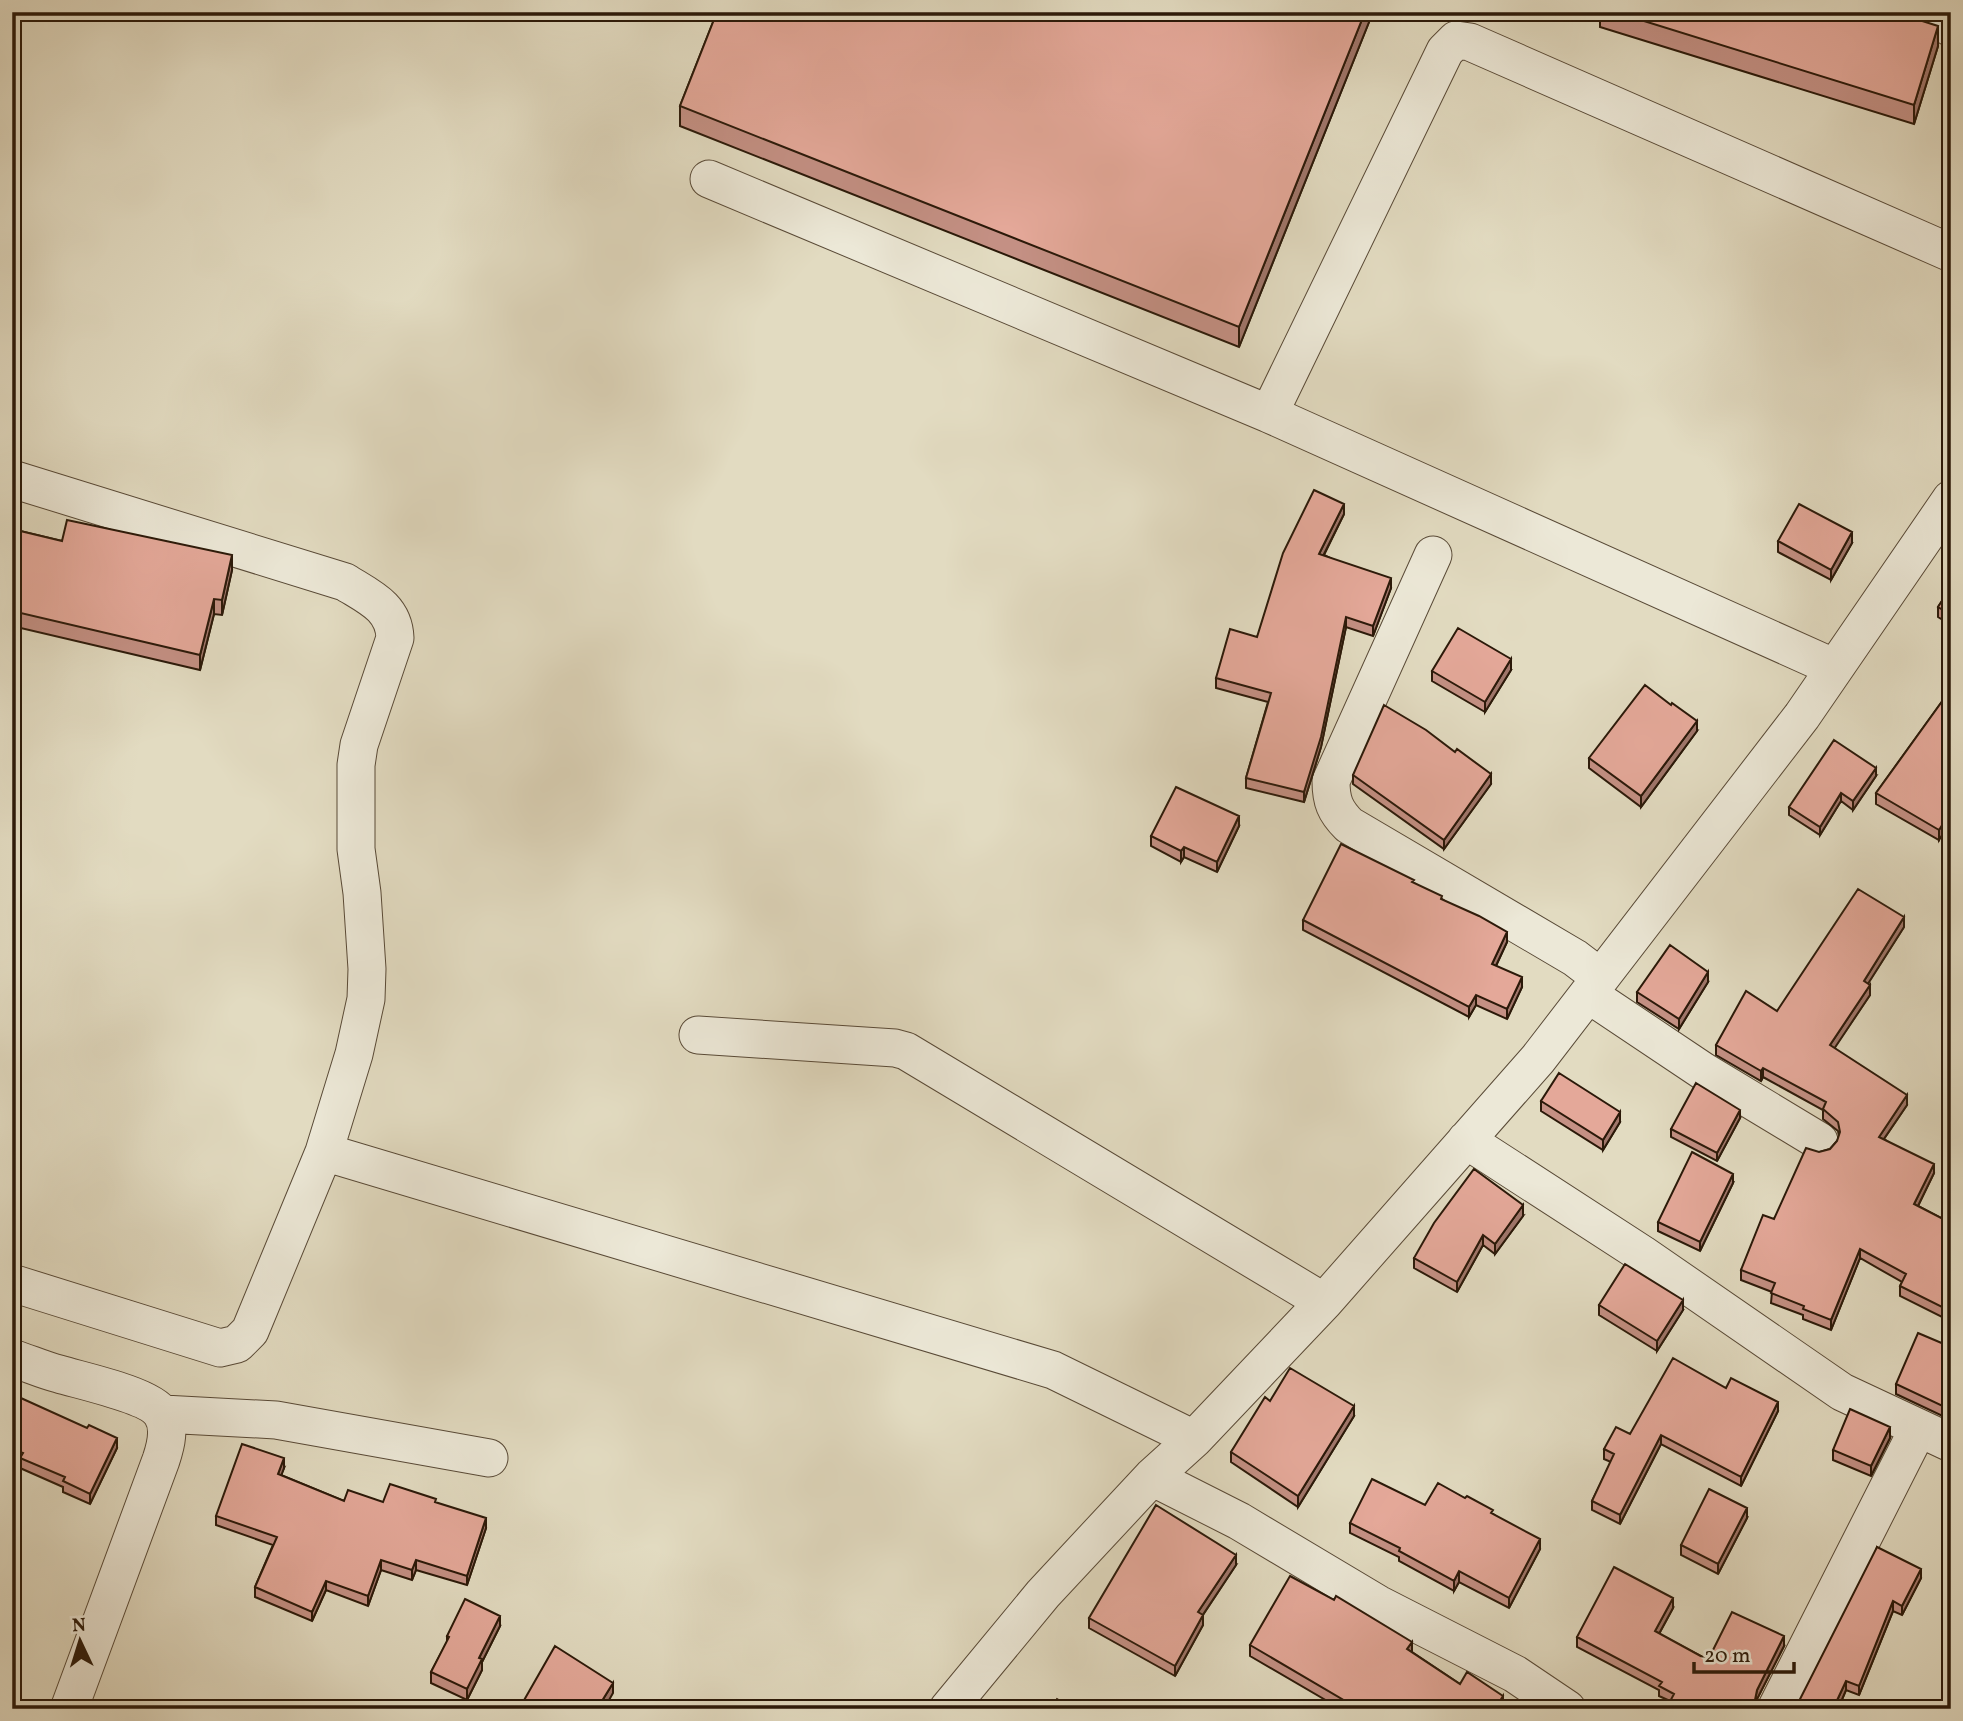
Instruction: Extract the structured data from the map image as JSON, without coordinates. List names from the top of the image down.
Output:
{
  "scale_bar": "20 m",
  "north": "top"
}
